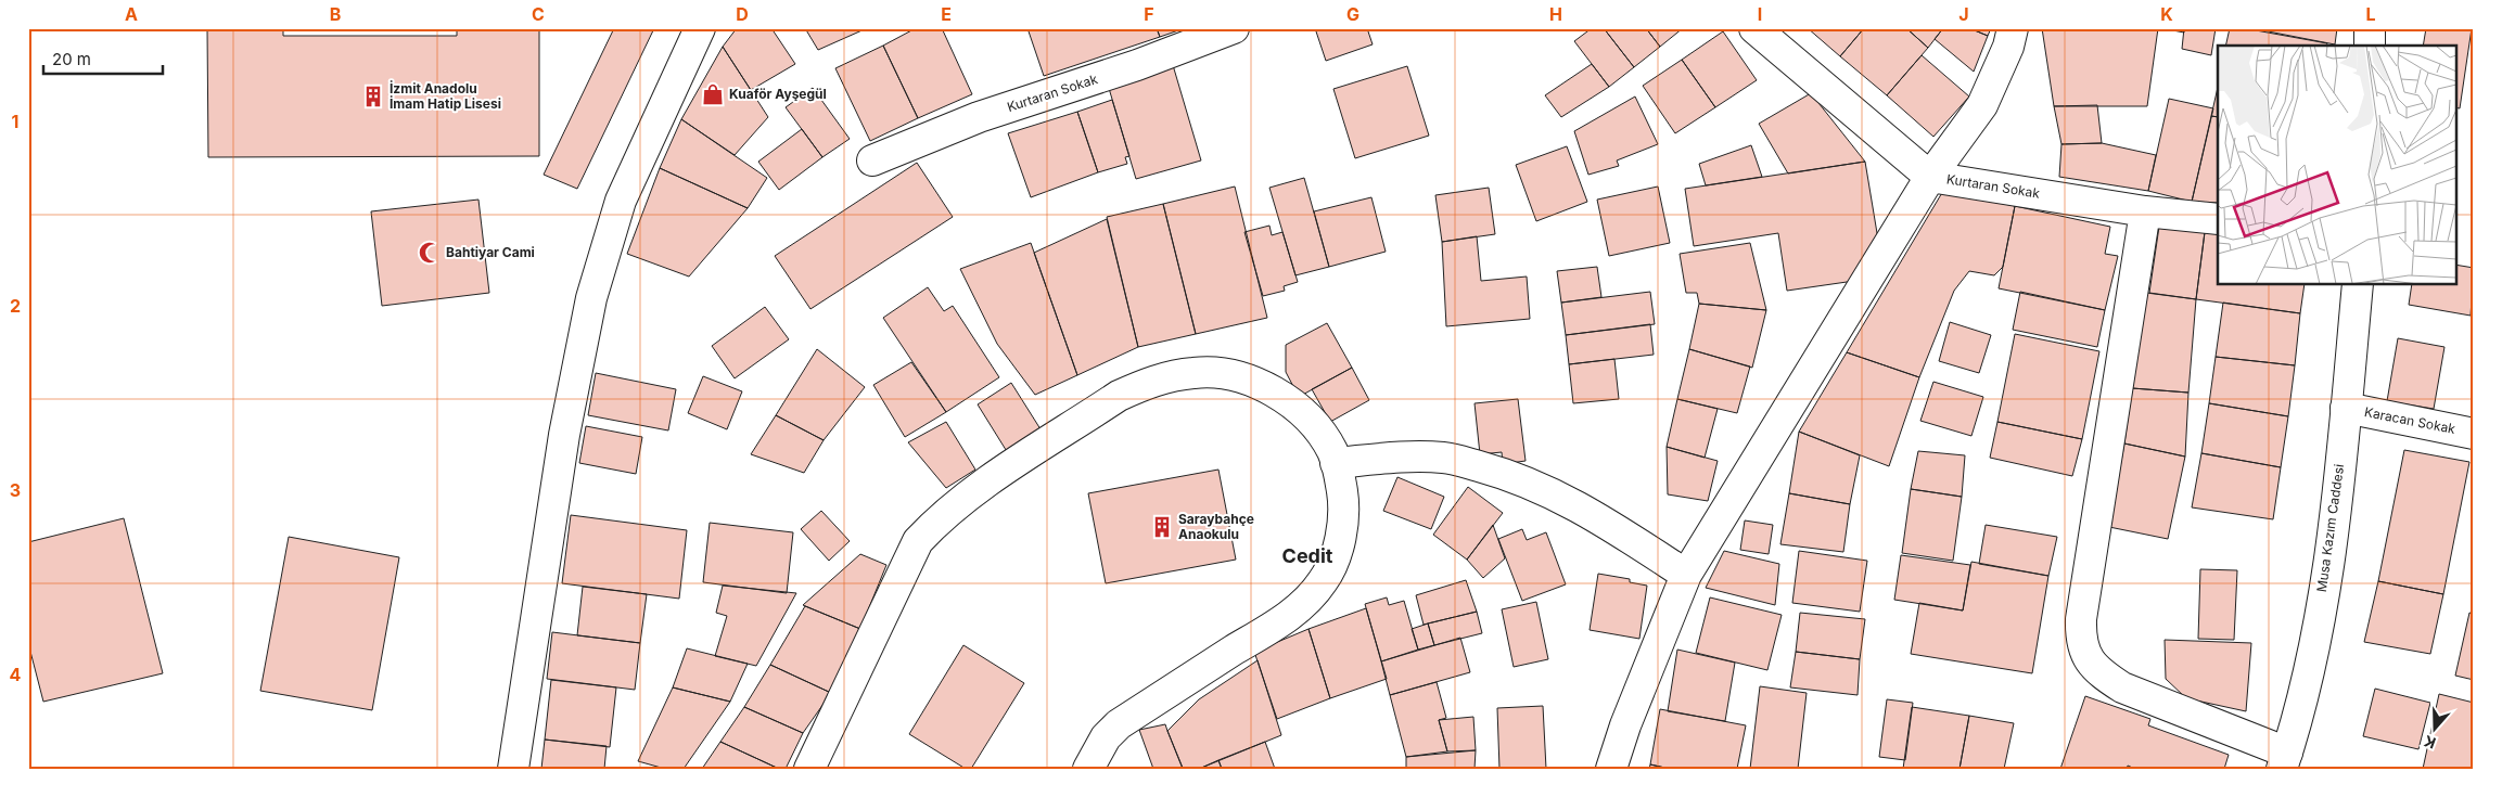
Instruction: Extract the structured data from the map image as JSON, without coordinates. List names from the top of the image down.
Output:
{
  "streets": {
    "street": ["Kurtaran Sokak", "Karacan Sokak", "Musa Kazım Caddesi"]
  },
  "crossings": [
    ["Karacan Sokak", "Musa Kazım Caddesi"]
  ],
  "districts": ["Cedit"],
  "places": {
    "shop": ["Kuaför Ayşegül"],
    "building": ["İzmit Anadolu İmam Hatip Lisesi", "Saraybahçe Anaokulu"],
    "mosque": ["Bahtiyar Cami"]
  },
  "scale_bar": "20 m",
  "north": "bottom",
  "grid": {
    "columns": [
      "A",
      "B",
      "C",
      "D",
      "E",
      "F",
      "G",
      "H",
      "I",
      "J",
      "K",
      "L"
    ],
    "rows": [
      "1",
      "2",
      "3",
      "4"
    ]
  }
}
